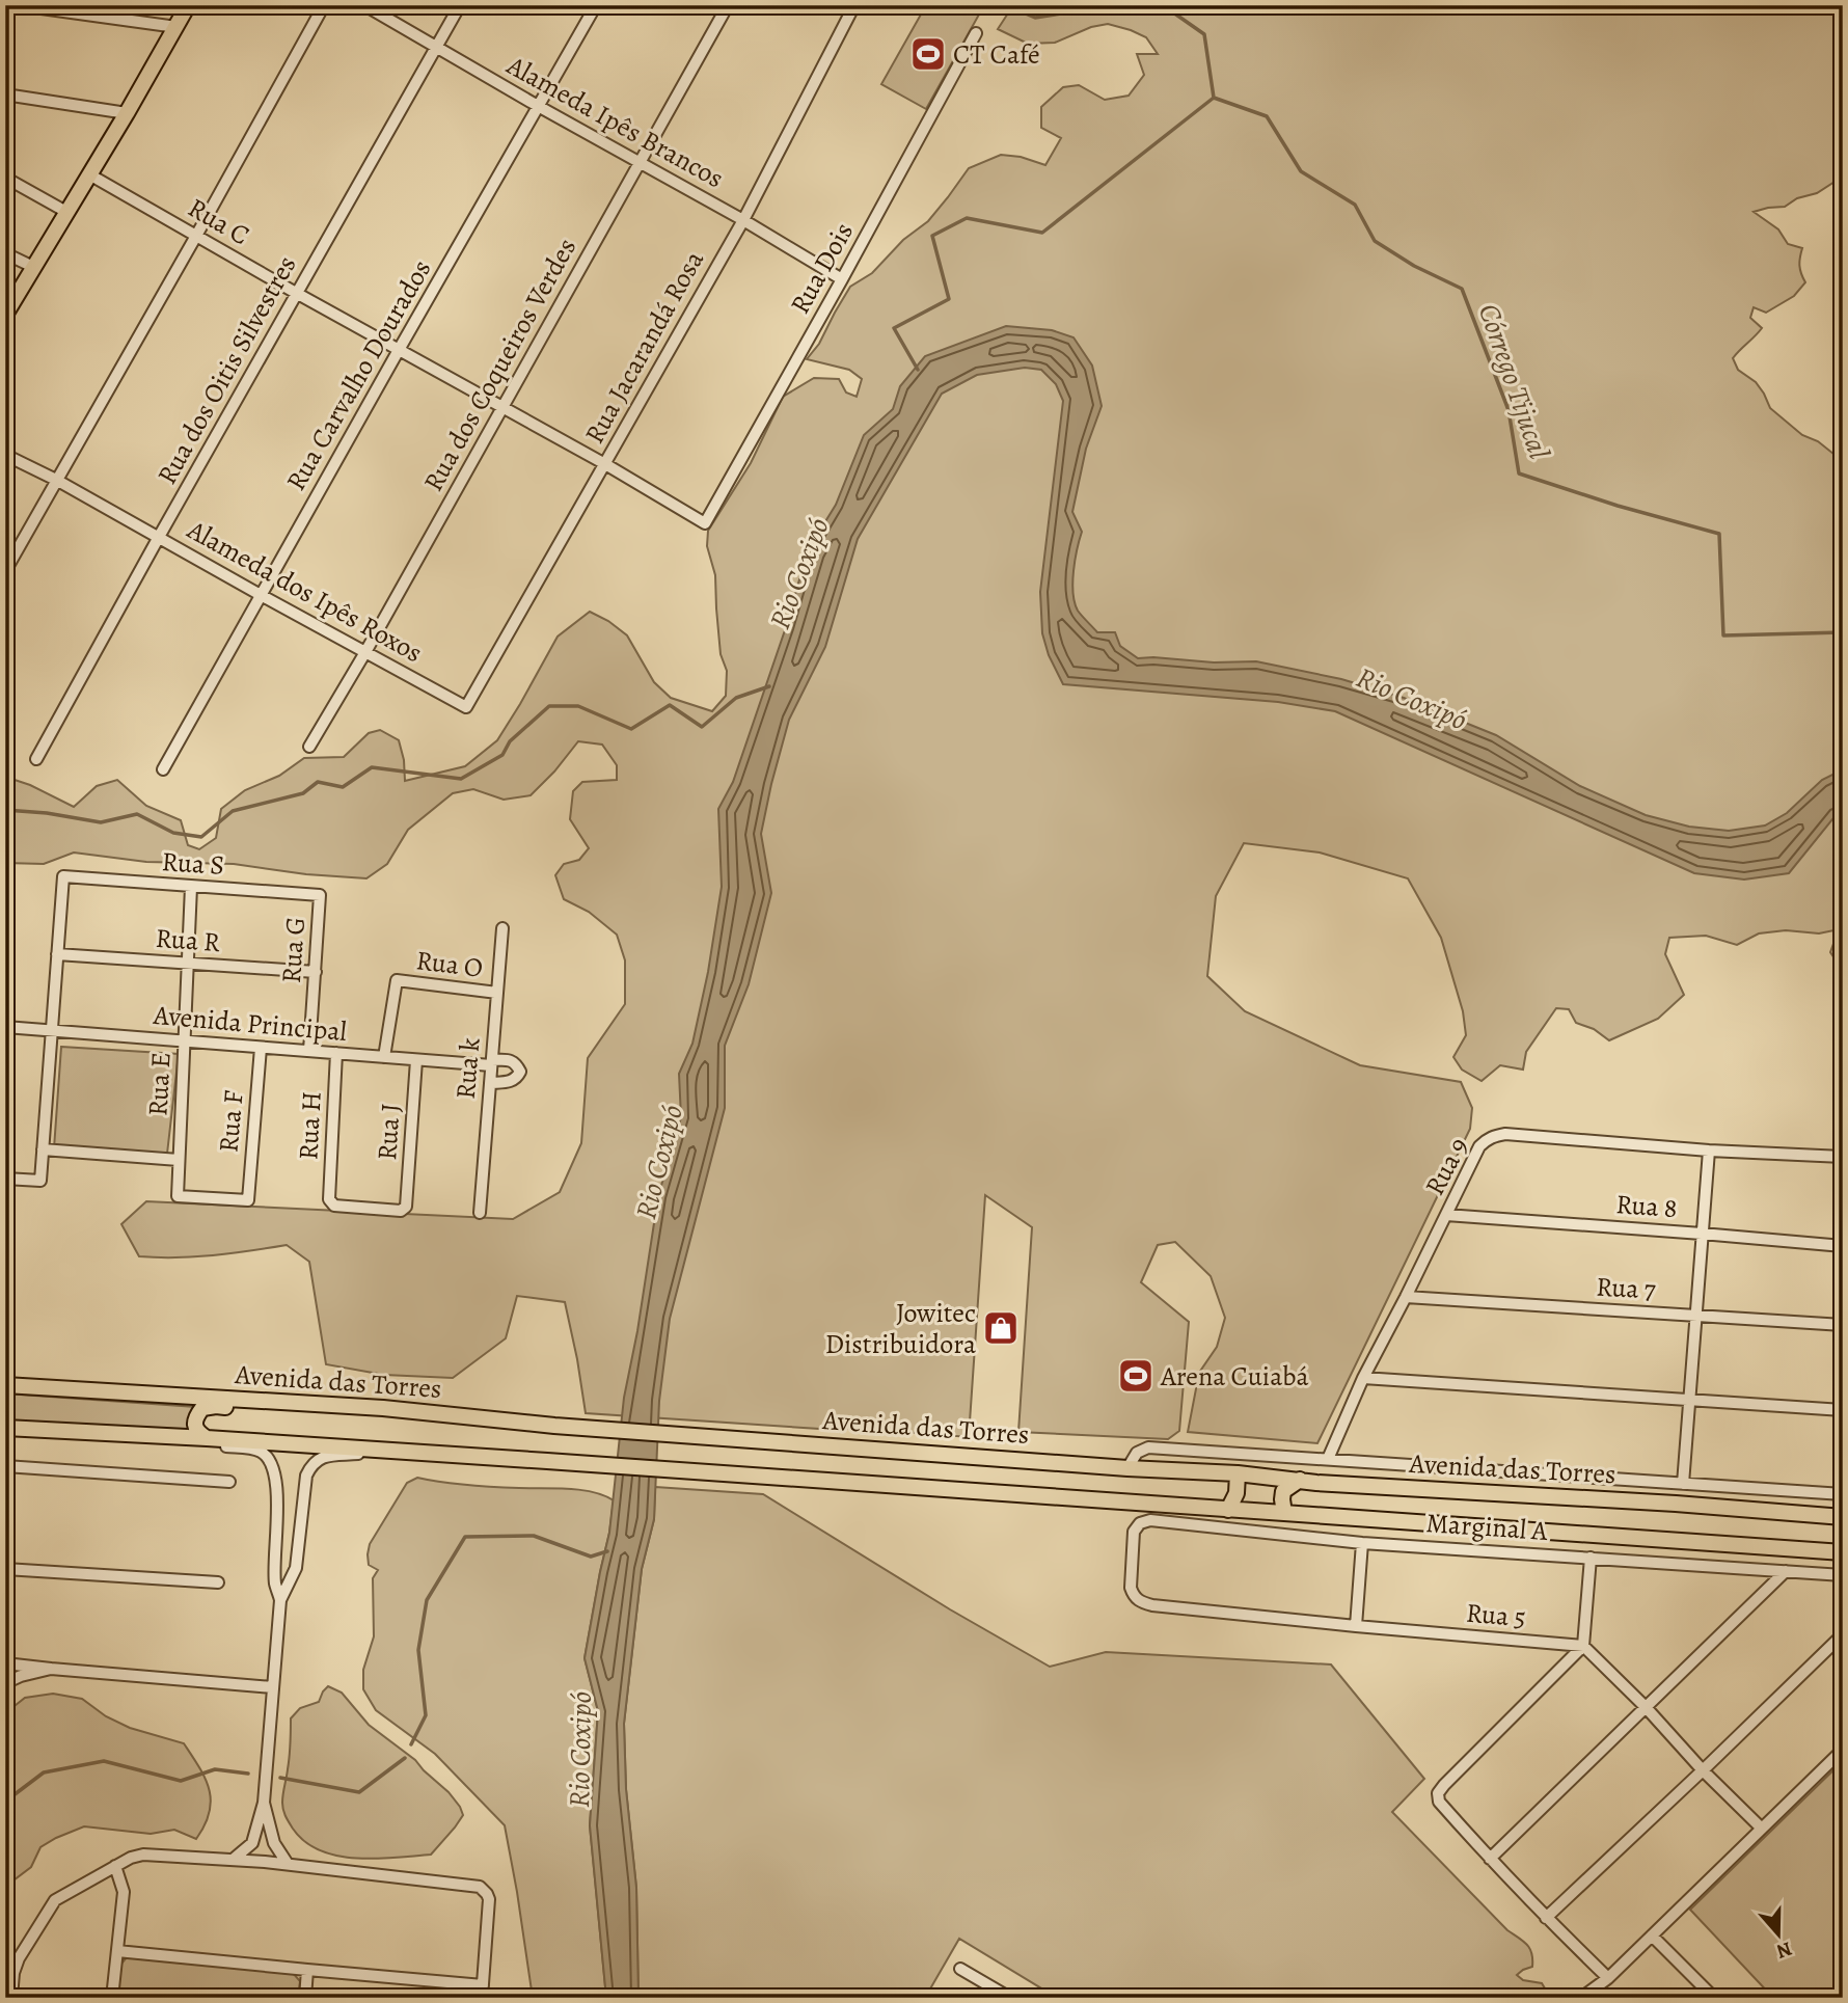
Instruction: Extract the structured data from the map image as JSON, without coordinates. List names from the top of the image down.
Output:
{
  "streets": {
    "main road": ["Avenida das Torres"],
    "street": [
      "Alameda Ipês Brancos",
      "Rua C",
      "Rua Dois",
      "Rua Jacarandá Rosa",
      "Rua dos Coqueiros Verdes",
      "Rua dos Oitis Silvestres",
      "Rua Carvalho Dourados",
      "Alameda dos Ipês Roxos",
      "Rua S",
      "Rua R",
      "Rua G",
      "Rua O",
      "Avenida Principal",
      "Rua k",
      "Rua E",
      "Rua F",
      "Rua H",
      "Rua J",
      "Rua 9",
      "Rua 8",
      "Rua 7",
      "Marginal A",
      "Rua 5"
    ]
  },
  "crossings": [
    ["Alameda Ipês Brancos", "Rua Dois"],
    ["Alameda Ipês Brancos", "Rua Jacarandá Rosa"],
    ["Alameda Ipês Brancos", "Rua dos Coqueiros Verdes"],
    ["Alameda Ipês Brancos", "Rua dos Oitis Silvestres"],
    ["Alameda Ipês Brancos", "Rua Carvalho Dourados"],
    ["Rua C", "Rua Dois"],
    ["Rua C", "Rua Jacarandá Rosa"],
    ["Rua C", "Rua dos Coqueiros Verdes"],
    ["Rua C", "Rua dos Oitis Silvestres"],
    ["Rua C", "Rua Carvalho Dourados"],
    ["Rua Jacarandá Rosa", "Alameda dos Ipês Roxos"],
    ["Rua dos Coqueiros Verdes", "Alameda dos Ipês Roxos"],
    ["Rua dos Oitis Silvestres", "Alameda dos Ipês Roxos"],
    ["Rua Carvalho Dourados", "Alameda dos Ipês Roxos"],
    ["Rua S", "Rua R"],
    ["Rua S", "Rua G"],
    ["Rua S", "Rua E"],
    ["Rua R", "Rua G"],
    ["Rua R", "Rua E"],
    ["Rua G", "Avenida Principal"],
    ["Rua O", "Avenida Principal"],
    ["Rua O", "Rua k"],
    ["Avenida Principal", "Rua k"],
    ["Avenida Principal", "Rua E"],
    ["Avenida Principal", "Rua F"],
    ["Avenida Principal", "Rua H"],
    ["Avenida Principal", "Rua J"],
    ["Rua E", "Rua F"],
    ["Rua H", "Rua J"],
    ["Rua 9", "Rua 8"],
    ["Rua 9", "Rua 7"],
    ["Marginal A", "Rua 5"]
  ],
  "water": ["Córrego Tijucal", "Rio Coxipó"],
  "places": {
    "sports": ["CT Café", "Arena Cuiabá"],
    "shop": ["Jowitec Distribuidora"]
  },
  "north": "bottom"
}
